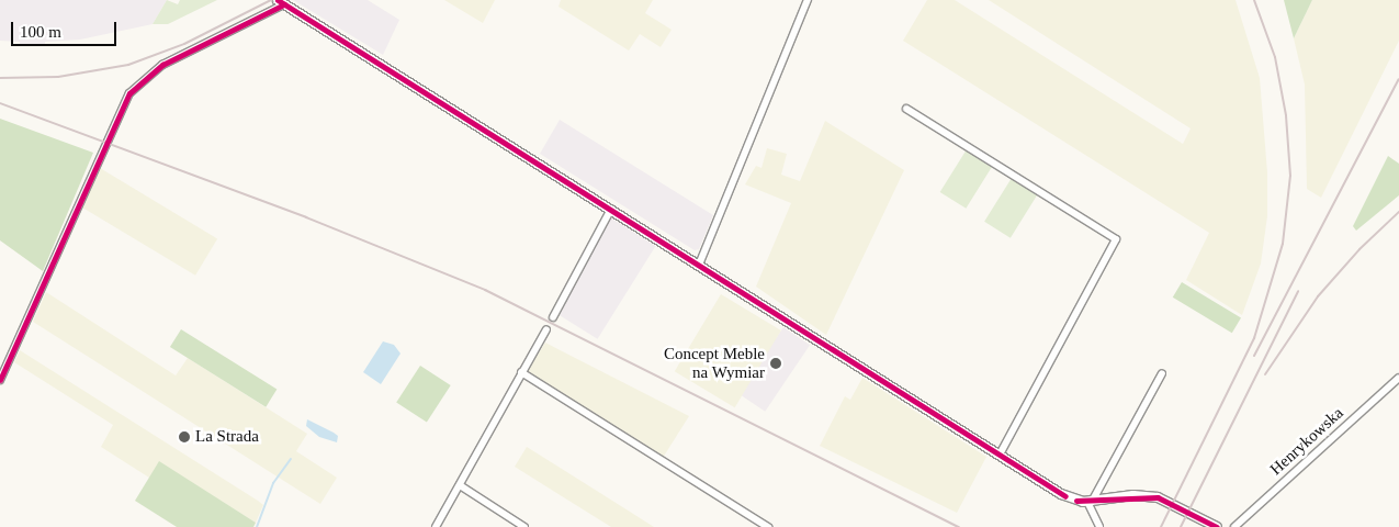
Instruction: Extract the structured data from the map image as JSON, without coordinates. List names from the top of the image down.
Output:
{
  "streets": {
    "street": ["Henrykowska"]
  },
  "places": ["Concept Meble na Wymiar", "La Strada"],
  "scale_bar": "100 m"
}
